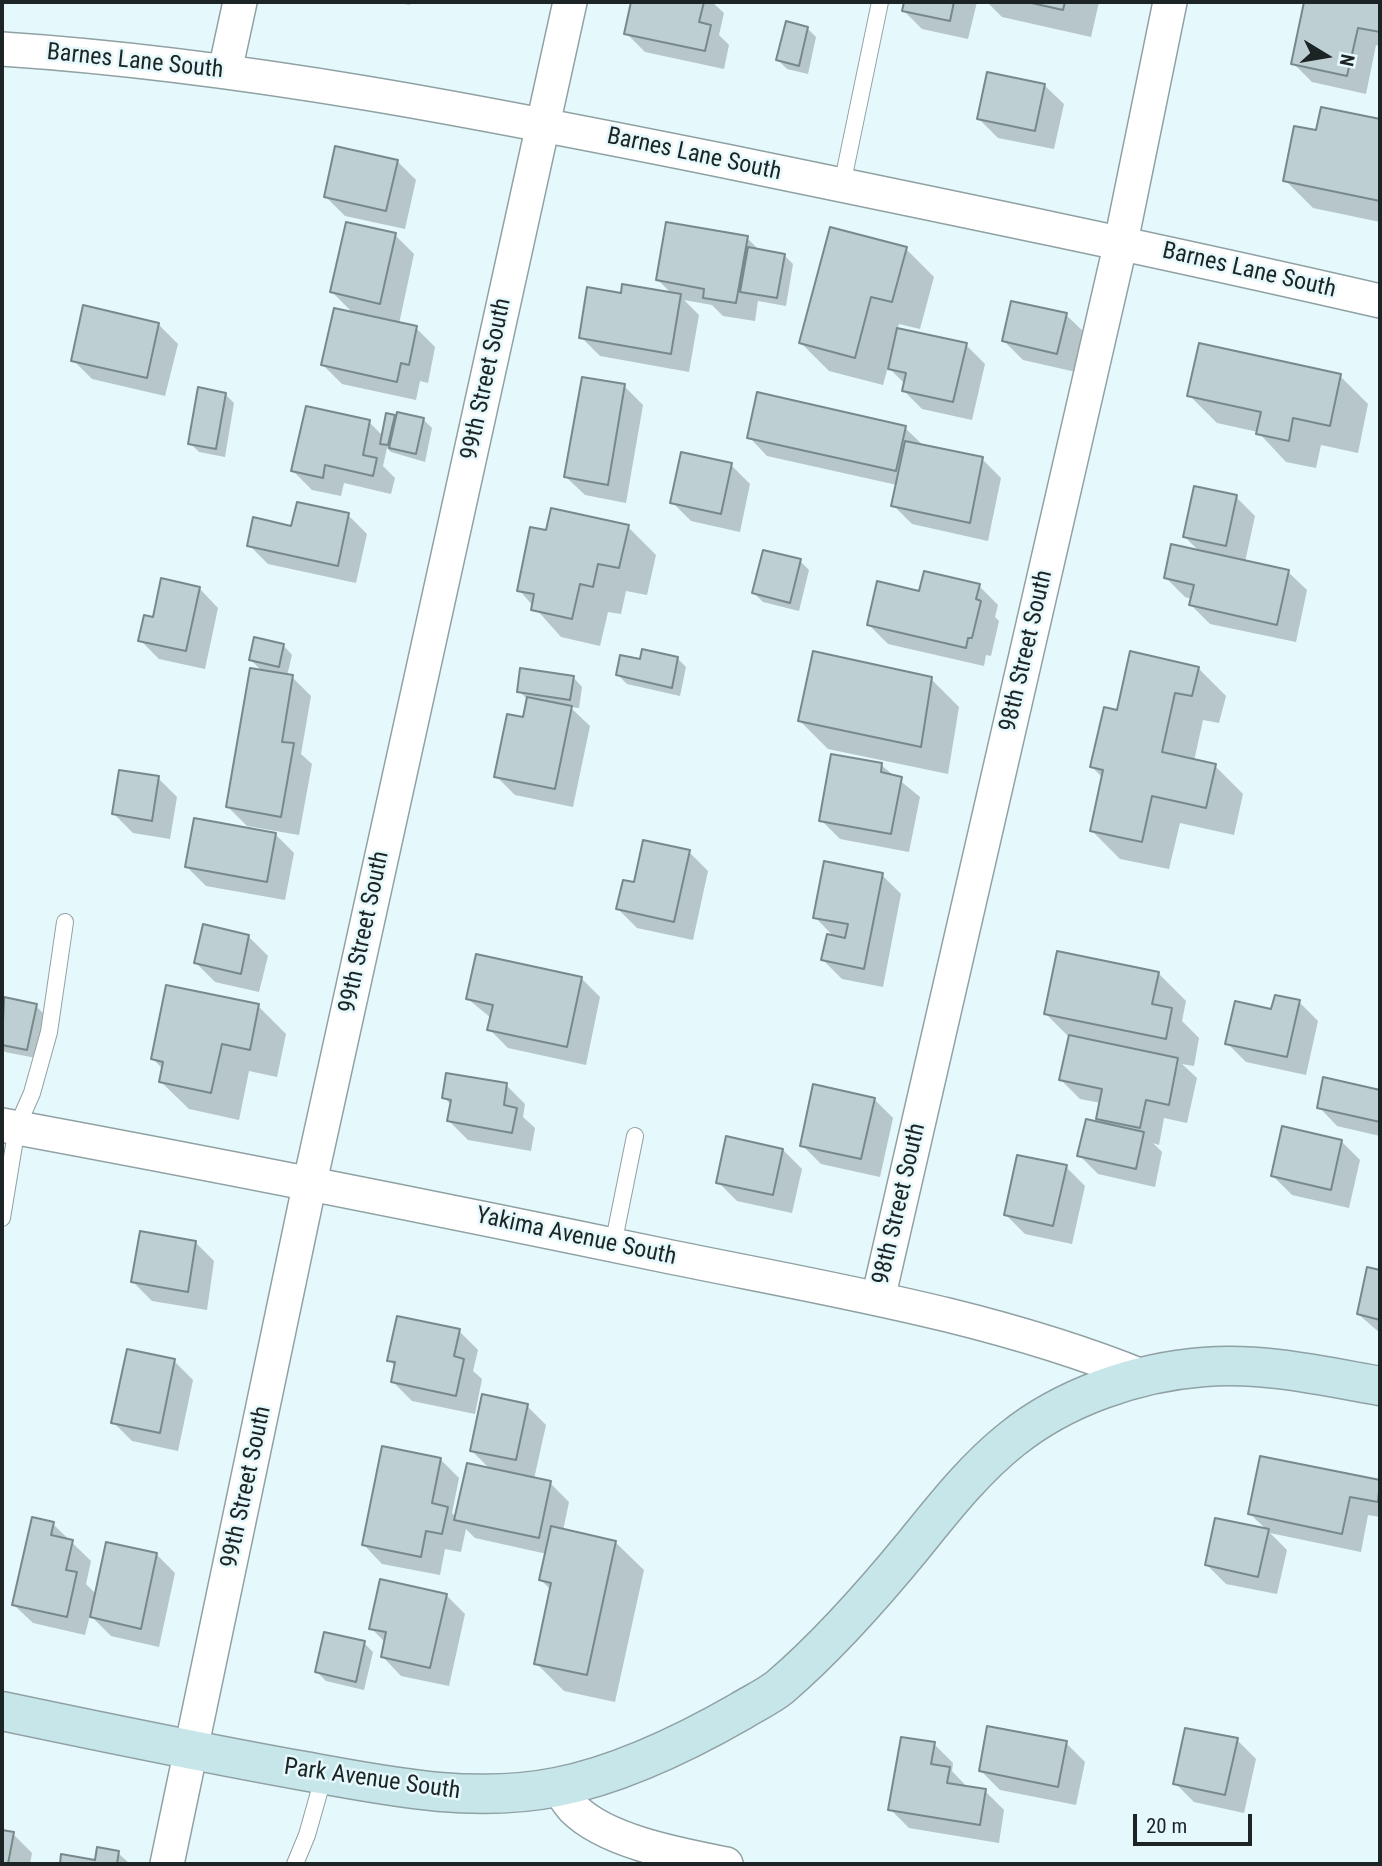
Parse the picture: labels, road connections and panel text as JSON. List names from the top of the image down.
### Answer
{
  "streets": {
    "main road": ["Park Avenue South"],
    "street": [
      "Barnes Lane South",
      "99th Street South",
      "98th Street South",
      "Yakima Avenue South"
    ]
  },
  "crossings": [
    ["Barnes Lane South", "99th Street South"],
    ["Barnes Lane South", "98th Street South"],
    ["99th Street South", "Yakima Avenue South"],
    ["99th Street South", "Park Avenue South"],
    ["98th Street South", "Yakima Avenue South"]
  ],
  "scale_bar": "20 m",
  "north": "right"
}
